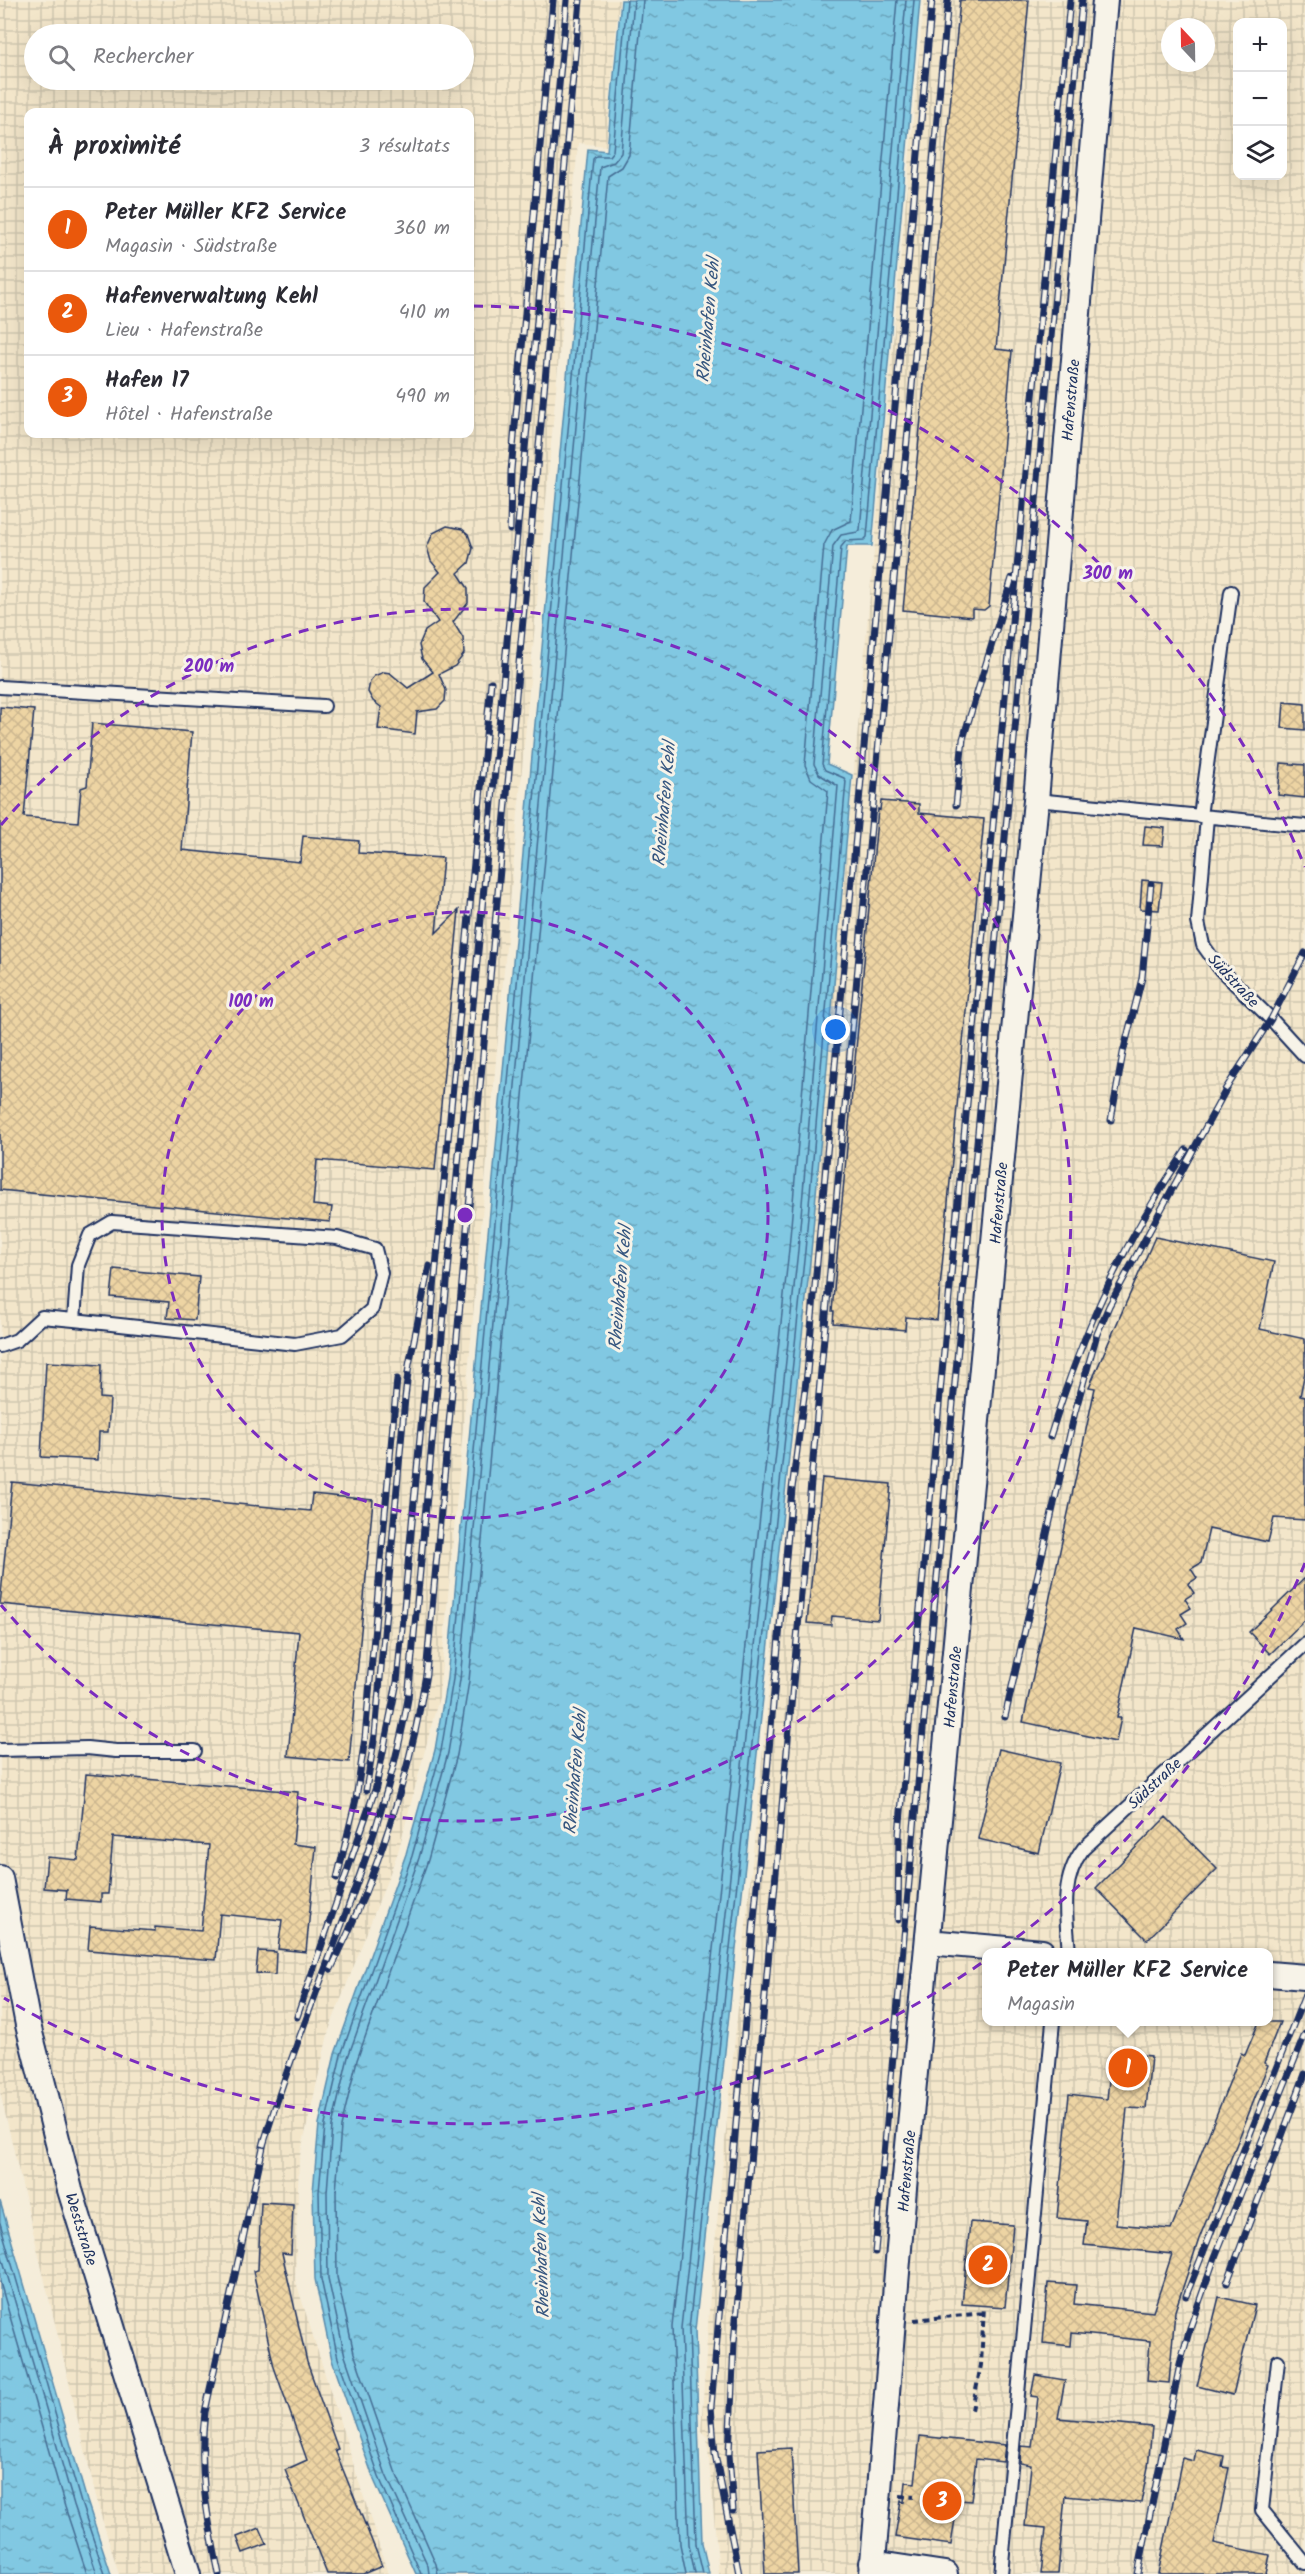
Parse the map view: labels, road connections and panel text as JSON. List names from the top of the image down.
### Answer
{
  "streets": {
    "street": ["Hafenstraße", "Weststraße"],
    "lane": ["Südstraße"]
  },
  "water": ["Rheinhafen Kehl"],
  "north": "top",
  "page": {
    "map_buttons": ["+", "−"],
    "search": "Rechercher",
    "heading": ["À proximité", "3 résultats"],
    "list": [
      {
        "mark": "1",
        "name": "Peter Müller KFZ Service",
        "note": "Magasin · Südstraße",
        "value": "360 m"
      },
      {
        "mark": "2",
        "name": "Hafenverwaltung Kehl",
        "note": "Lieu · Hafenstraße",
        "value": "410 m"
      },
      {
        "mark": "3",
        "name": "Hafen 17",
        "note": "Hôtel · Hafenstraße",
        "value": "490 m"
      }
    ],
    "popup": ["Peter Müller KFZ Service", "Magasin"],
    "pins": ["1", "2", "3"]
  },
  "rings": ["300 m", "200 m", "100 m"]
}
